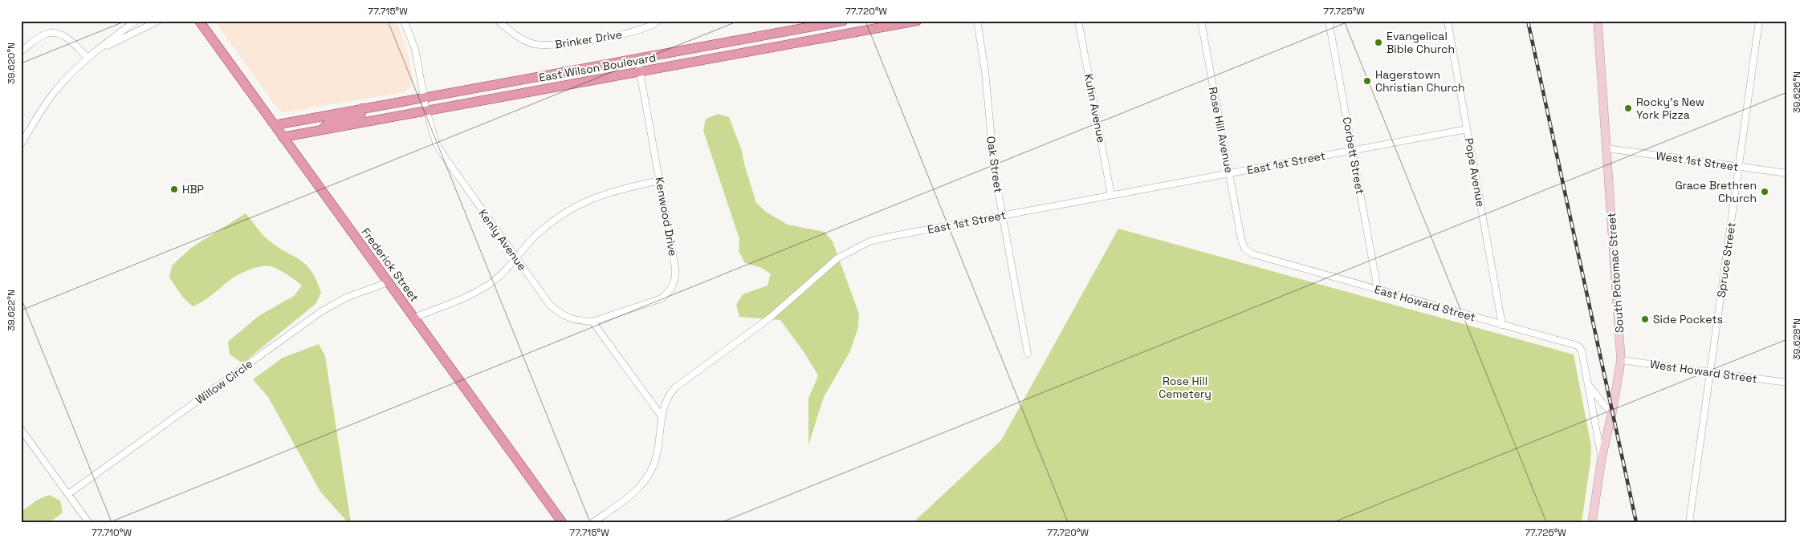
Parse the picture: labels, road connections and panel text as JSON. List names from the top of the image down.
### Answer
{
  "streets": {
    "main road": ["East Wilson Boulevard", "Frederick Street", "South Potomac Street"],
    "street": [
      "Brinker Drive",
      "Kuhn Avenue",
      "Rose Hill Avenue",
      "Corbett Street",
      "West 1st Street",
      "East 1st Street",
      "Oak Street",
      "Pope Avenue",
      "Kenwood Drive",
      "Kenly Avenue",
      "Spruce Street",
      "East Howard Street",
      "West Howard Street",
      "Willow Circle"
    ]
  },
  "crossings": [
    ["East Wilson Boulevard", "Kenwood Drive"],
    ["East Wilson Boulevard", "Kenly Avenue"],
    ["East Wilson Boulevard", "Frederick Street"],
    ["Kuhn Avenue", "East 1st Street"],
    ["Rose Hill Avenue", "East 1st Street"],
    ["Rose Hill Avenue", "East Howard Street"],
    ["Corbett Street", "East 1st Street"],
    ["Corbett Street", "East Howard Street"],
    ["West 1st Street", "Spruce Street"],
    ["West 1st Street", "South Potomac Street"],
    ["East 1st Street", "Oak Street"],
    ["East 1st Street", "Pope Avenue"],
    ["Pope Avenue", "East Howard Street"],
    ["Kenwood Drive", "Kenly Avenue"],
    ["Spruce Street", "West Howard Street"],
    ["Frederick Street", "Willow Circle"],
    ["South Potomac Street", "East Howard Street"],
    ["South Potomac Street", "West Howard Street"]
  ],
  "parks": ["Rose Hill Cemetery"],
  "places": [
    "Evangelical Bible Church",
    "Hagerstown Christian Church",
    "Rocky's New York Pizza",
    "HBP",
    "Grace Brethren Church",
    "Side Pockets"
  ],
  "coordinates": [
    "77.715°W",
    "77.720°W",
    "77.725°W",
    "39.620°N",
    "39.626°N",
    "39.622°N",
    "39.628°N",
    "77.710°W"
  ]
}
